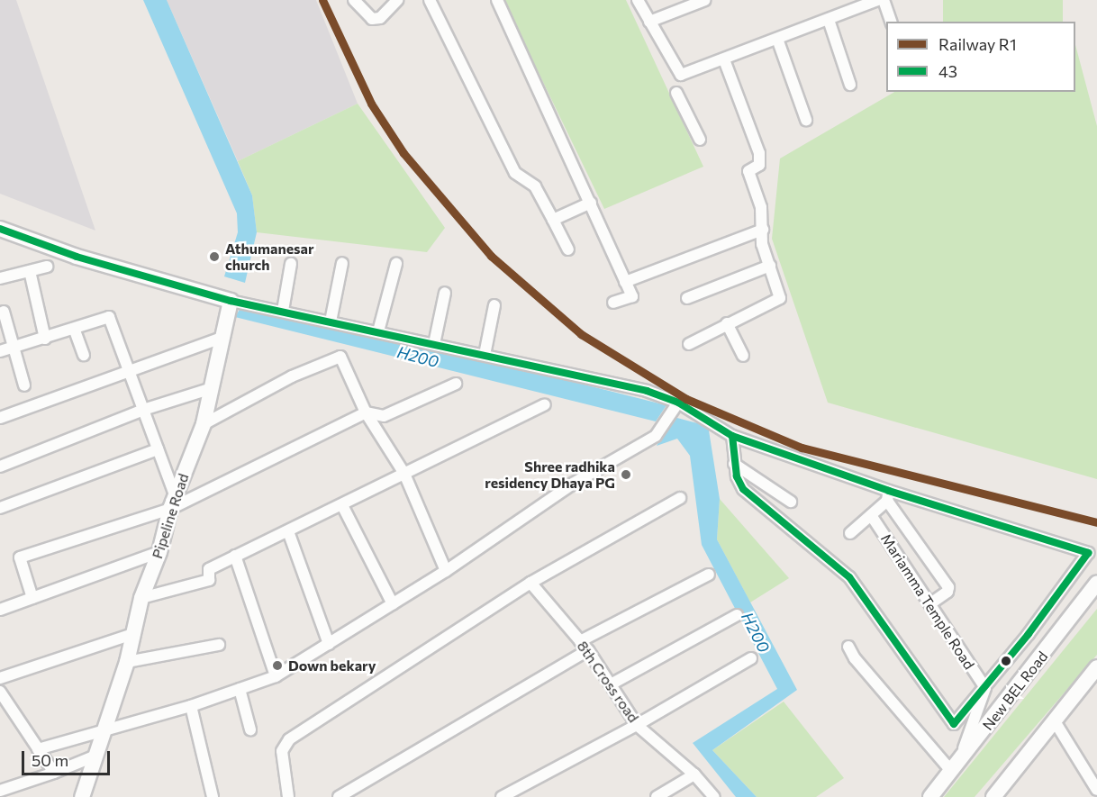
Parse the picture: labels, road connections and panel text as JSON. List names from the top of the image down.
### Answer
{
  "streets": {
    "street": [
      "Pipeline Road",
      "Mariamma Temple Road",
      "8th Cross road",
      "New BEL Road"
    ]
  },
  "water": ["H200"],
  "places": ["Athumanesar church", "Shree radhika residency Dhaya PG", "Down bekary"],
  "lines": ["rail line R1", "transit line 43"],
  "legend": ["Railway R1", "43"],
  "scale_bar": "50 m"
}
